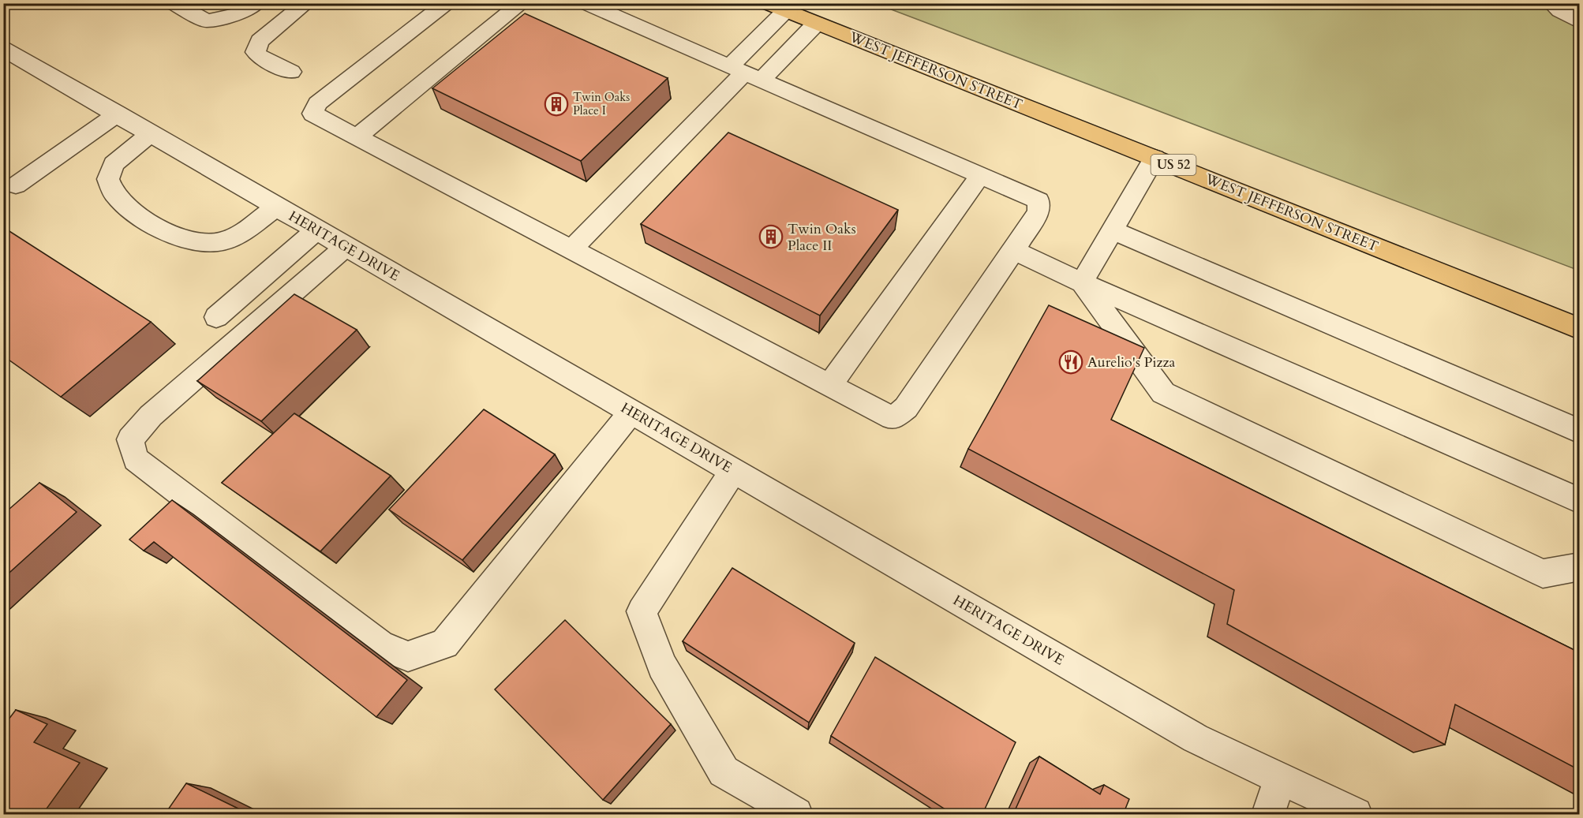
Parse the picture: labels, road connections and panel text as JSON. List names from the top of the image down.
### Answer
{
  "streets": {
    "main road": ["WEST JEFFERSON STREET", "US 52"],
    "street": ["HERITAGE DRIVE"]
  },
  "places": {
    "building": ["Twin Oaks Place I", "Twin Oaks Place II"],
    "restaurant": ["Aurelio's Pizza"]
  }
}
